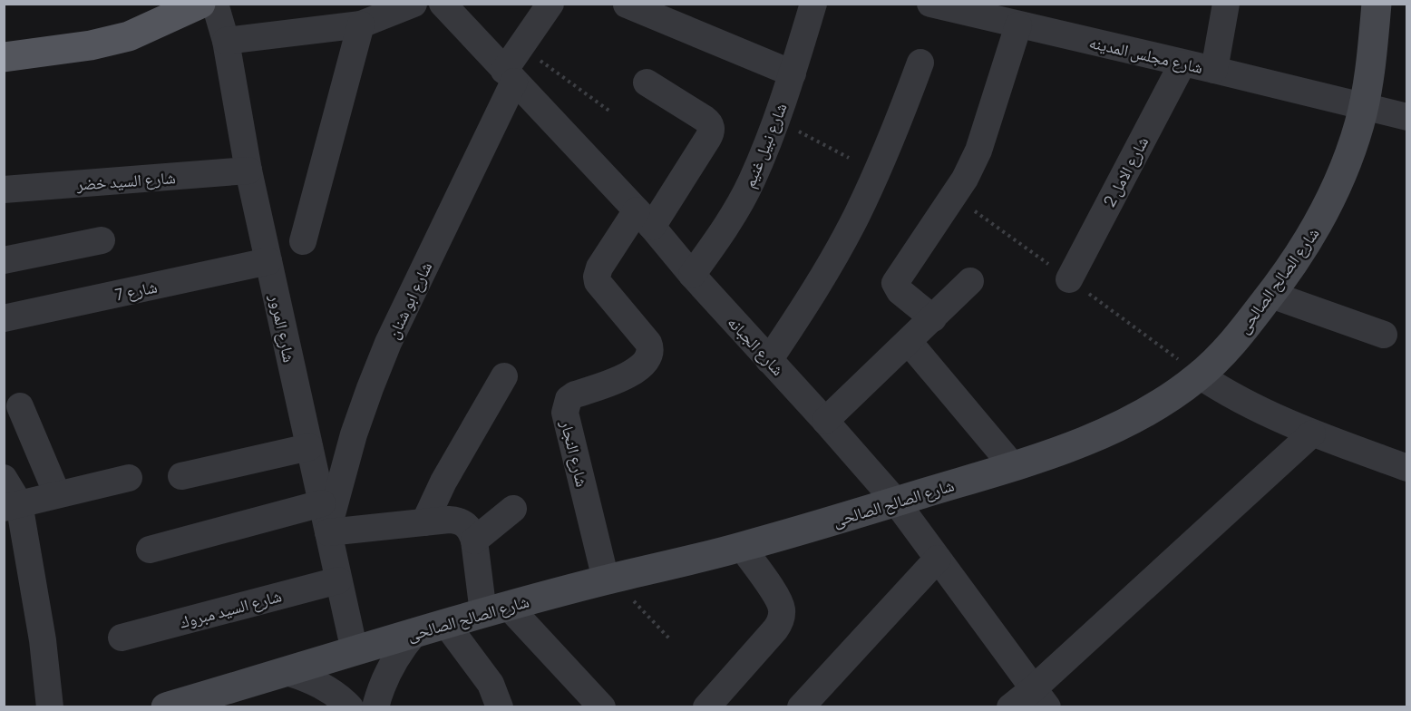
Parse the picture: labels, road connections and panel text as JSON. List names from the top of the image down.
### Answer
{
  "streets": {
    "street": [
      "شارع مجلس المدينه",
      "شارع نبيل غنيم",
      "شارع الامل 2",
      "شارع السيد خضر",
      "شارع الصالح الصالحى",
      "شارع 7",
      "شارع ابو شنان",
      "شارع المرور",
      "شارع الجبانه",
      "شارع النجار",
      "شارع السيد مبروك"
    ]
  },
  "crossings": [
    ["شارع مجلس المدينه", "شارع الامل 2"],
    ["شارع مجلس المدينه", "شارع الصالح الصالحى"],
    ["شارع نبيل غنيم", "شارع الجبانه"],
    ["شارع السيد خضر", "شارع المرور"],
    ["شارع الصالح الصالحى", "شارع المرور"],
    ["شارع الصالح الصالحى", "شارع الجبانه"],
    ["شارع الصالح الصالحى", "شارع النجار"],
    ["شارع 7", "شارع المرور"],
    ["شارع ابو شنان", "شارع المرور"],
    ["شارع ابو شنان", "شارع الجبانه"],
    ["شارع المرور", "شارع السيد مبروك"],
    ["شارع الجبانه", "شارع النجار"]
  ]
}
